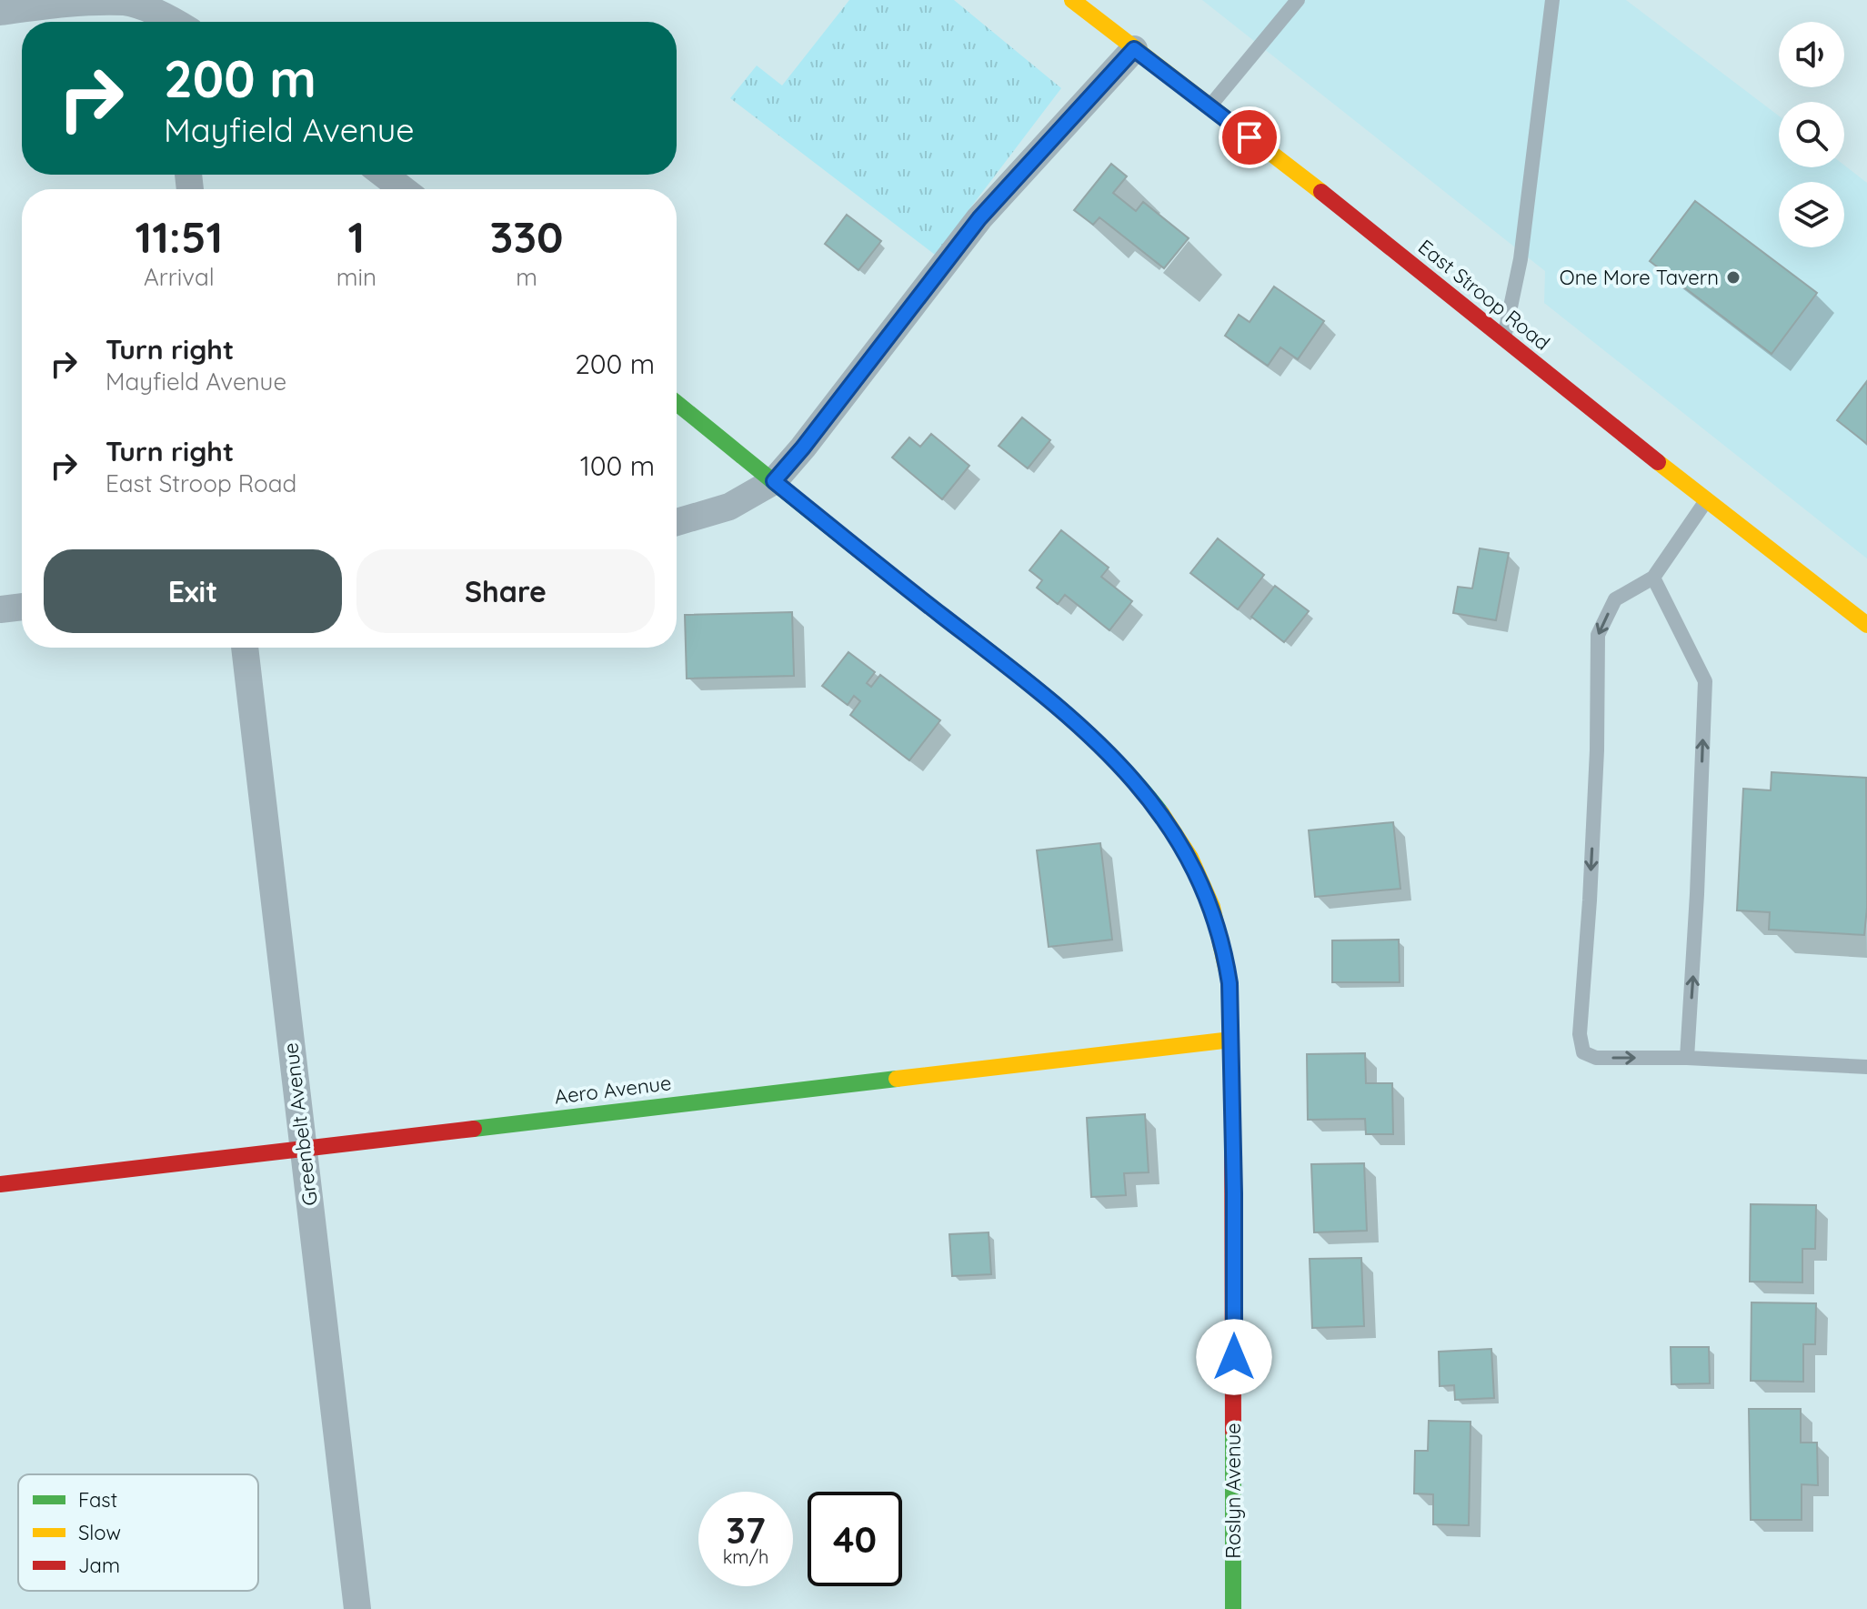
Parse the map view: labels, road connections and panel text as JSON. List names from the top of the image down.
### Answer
{
  "streets": {
    "street": [
      "East Stroop Road",
      "Aero Avenue",
      "Greenbelt Avenue",
      "Roslyn Avenue"
    ]
  },
  "crossings": [
    ["Aero Avenue", "Greenbelt Avenue"],
    ["Aero Avenue", "Roslyn Avenue"]
  ],
  "places": ["One More Tavern"],
  "legend": ["Fast", "Slow", "Jam"],
  "page": {
    "turn": ["200 m", "Mayfield Avenue"],
    "eta": [
      "11:51",
      "Arrival",
      "1",
      "min",
      "330",
      "m"
    ],
    "list": [
      {
        "name": "Turn right",
        "note": "Mayfield Avenue",
        "value": "200 m"
      },
      {
        "name": "Turn right",
        "note": "East Stroop Road",
        "value": "100 m"
      }
    ],
    "buttons": ["Exit", "Share"],
    "speed": "37 km/h",
    "limit": "40"
  }
}
